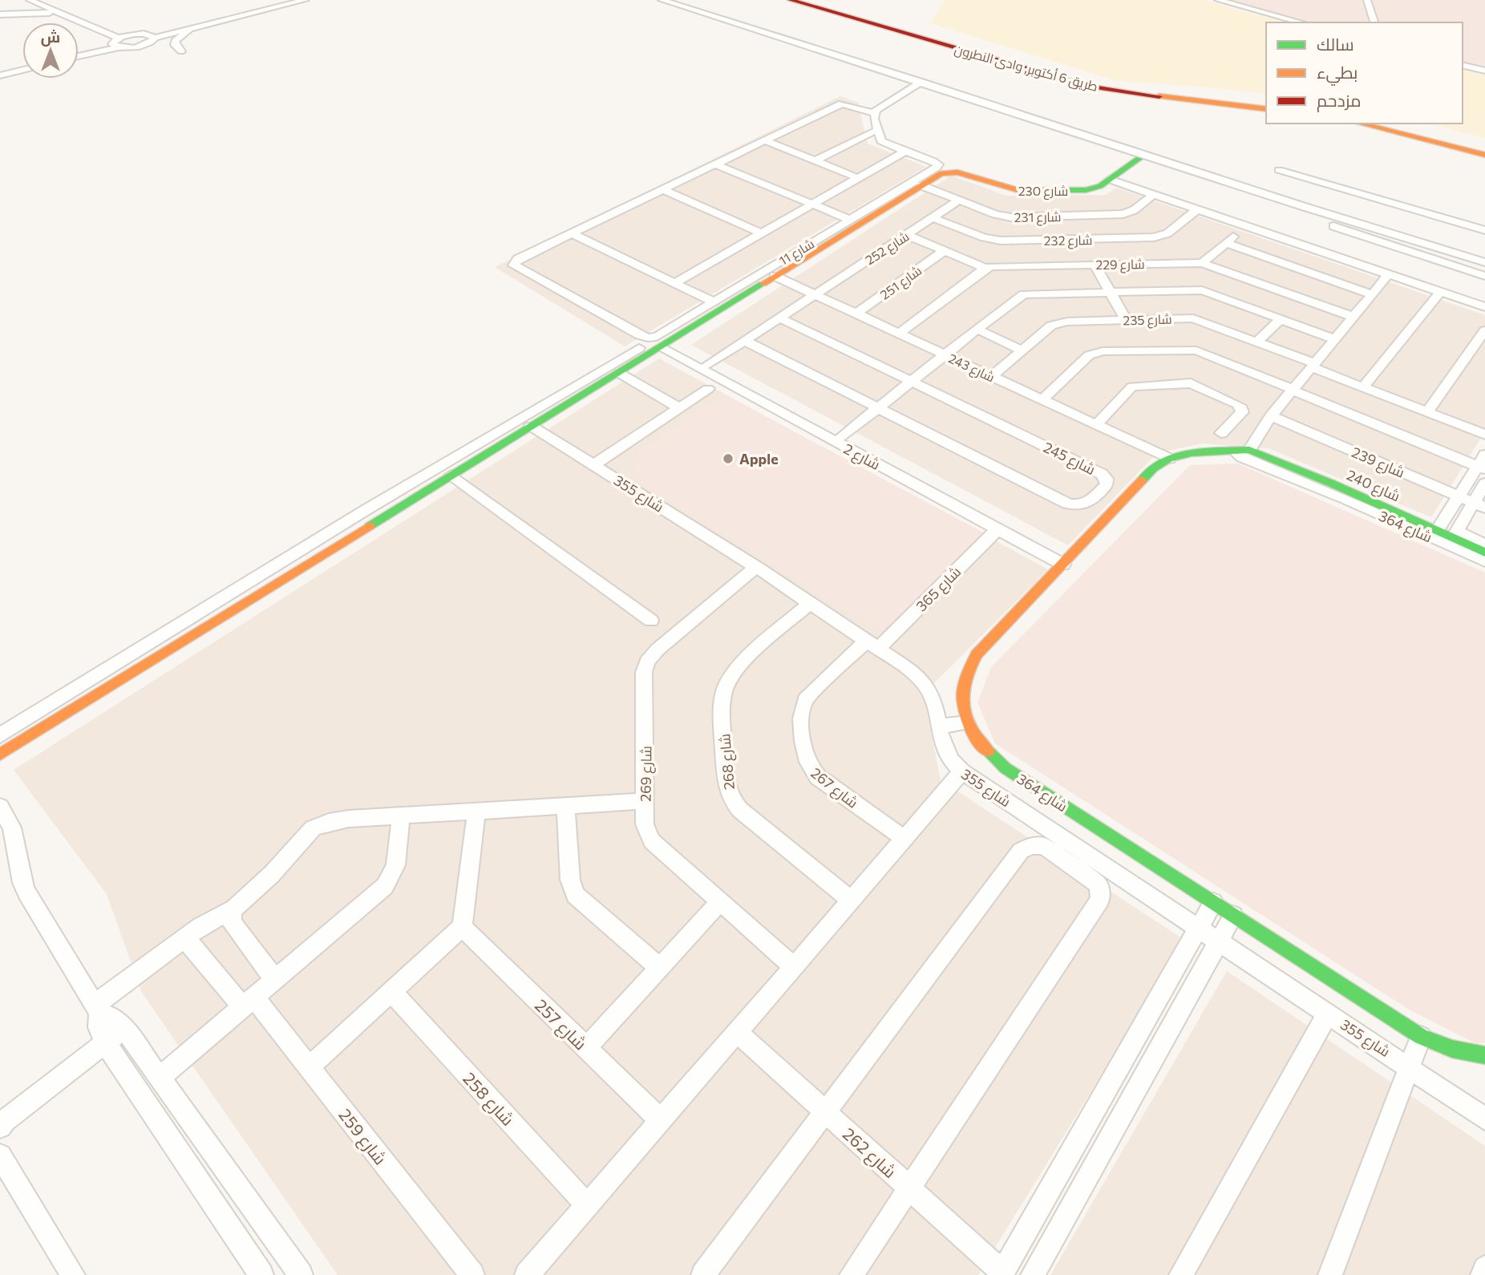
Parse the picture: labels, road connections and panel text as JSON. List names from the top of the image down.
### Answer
{
  "streets": {
    "street": [
      "طريق 6 أكتوبر, وادى النطرون",
      "شارع 230",
      "شارع 231",
      "شارع 232",
      "شارع 252",
      "شارع 11",
      "شارع 229",
      "شارع 251",
      "شارع 235",
      "شارع 243",
      "شارع 2",
      "شارع 245",
      "شارع 239",
      "شارع 355",
      "شارع 364",
      "شارع 365",
      "شارع 268",
      "شارع 269",
      "شارع 267",
      "شارع 257",
      "شارع 258",
      "شارع 259",
      "شارع 262"
    ]
  },
  "crossings": [
    ["شارع 230", "شارع 11"],
    ["شارع 231", "شارع 252"],
    ["شارع 231", "شارع 11"],
    ["شارع 232", "شارع 252"],
    ["شارع 232", "شارع 229"],
    ["شارع 252", "شارع 243"],
    ["شارع 252", "شارع 2"],
    ["شارع 252", "شارع 245"],
    ["شارع 11", "شارع 243"],
    ["شارع 11", "شارع 2"],
    ["شارع 251", "شارع 243"],
    ["شارع 235", "شارع 243"],
    ["شارع 243", "شارع 364"],
    ["شارع 2", "شارع 364"],
    ["شارع 2", "شارع 365"],
    ["شارع 355", "شارع 365"],
    ["شارع 355", "شارع 268"],
    ["شارع 355", "شارع 269"],
    ["شارع 355", "شارع 267"],
    ["شارع 365", "شارع 267"]
  ],
  "places": ["Apple"],
  "legend": ["سالك", "بطيء", "مزدحم"],
  "north": "top"
}
